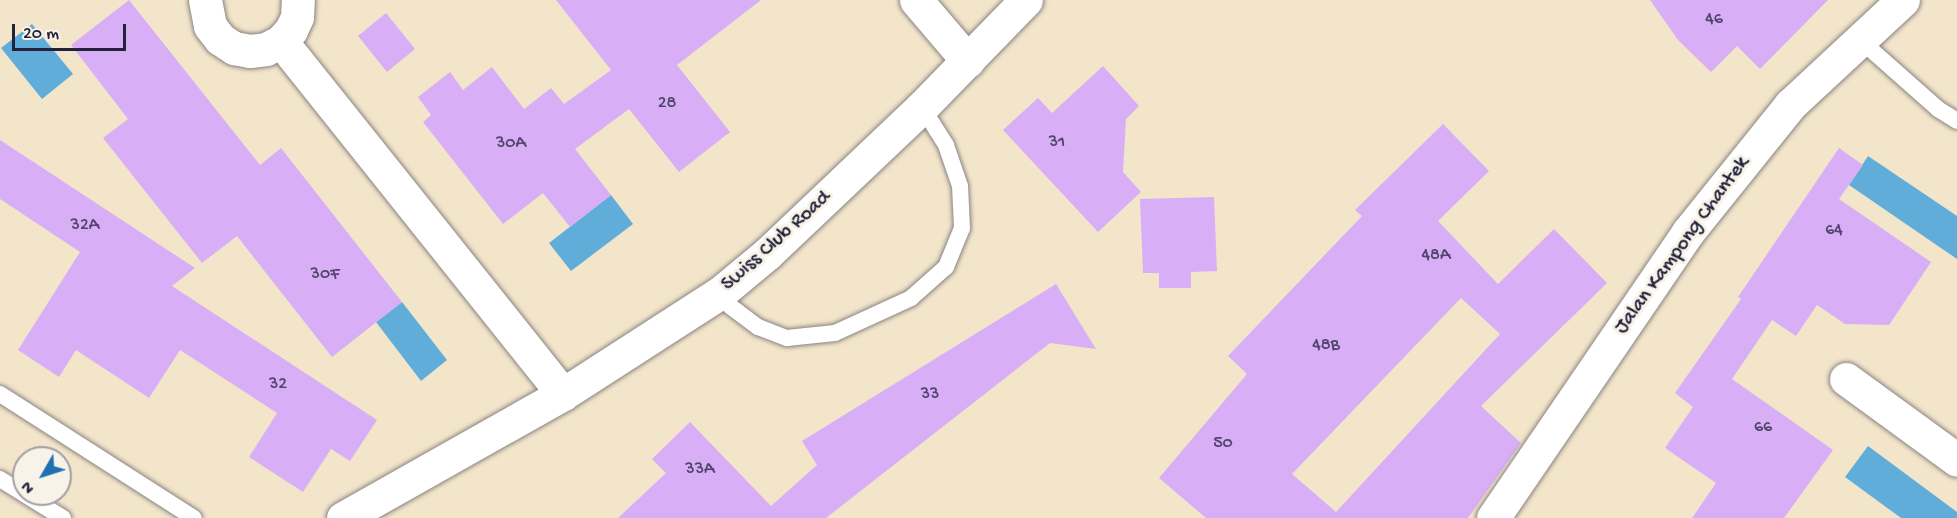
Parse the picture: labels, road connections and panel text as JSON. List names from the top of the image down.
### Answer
{
  "streets": {
    "street": ["Swiss Club Road", "Jalan Kampong Chantek"]
  },
  "house_numbers": [
    "46",
    "28",
    "31",
    "30A",
    "32A",
    "64",
    "48A",
    "30F",
    "48B",
    "32",
    "33",
    "66",
    "50",
    "33A"
  ],
  "scale_bar": "20 m",
  "north": "bottom left"
}
